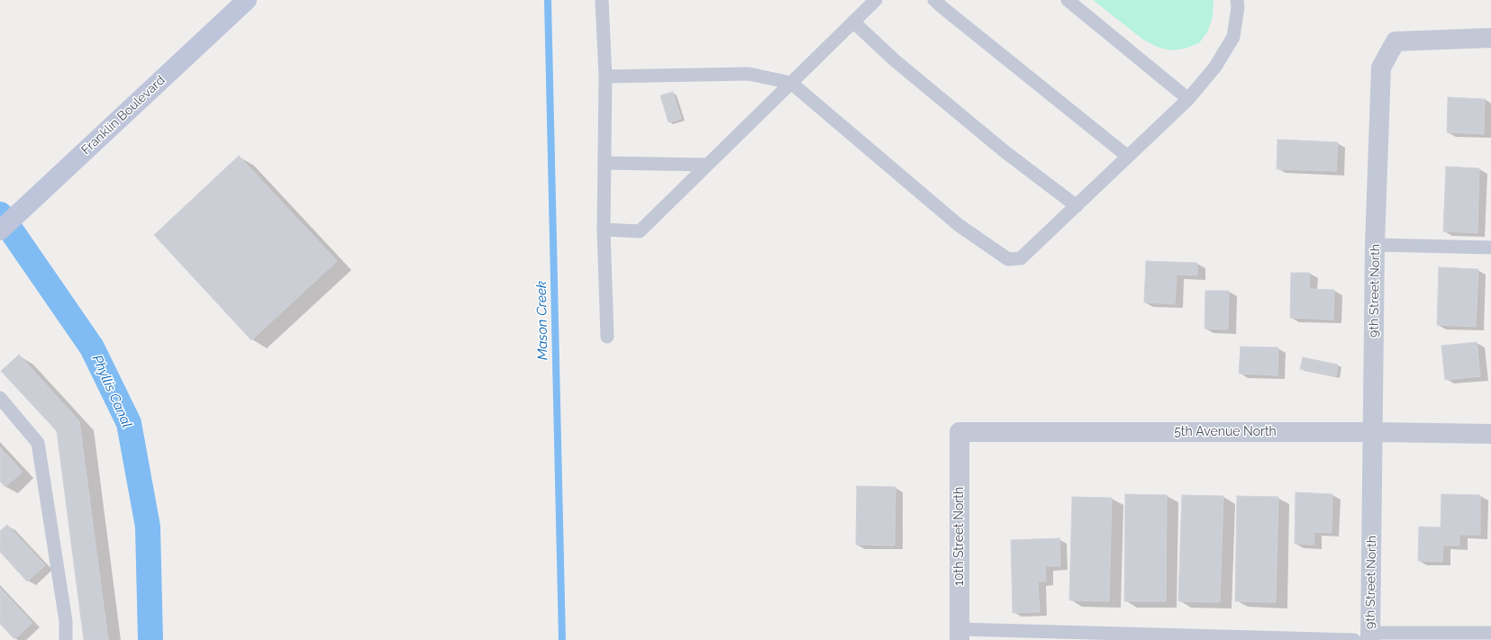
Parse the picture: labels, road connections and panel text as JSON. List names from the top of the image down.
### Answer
{
  "streets": {
    "main road": ["Franklin Boulevard"],
    "street": ["9th Street North", "5th Avenue North", "10th Street North"]
  },
  "crossings": [
    ["9th Street North", "5th Avenue North"],
    ["5th Avenue North", "10th Street North"]
  ],
  "water": ["Mason Creek", "Phyllis Canal"]
}
